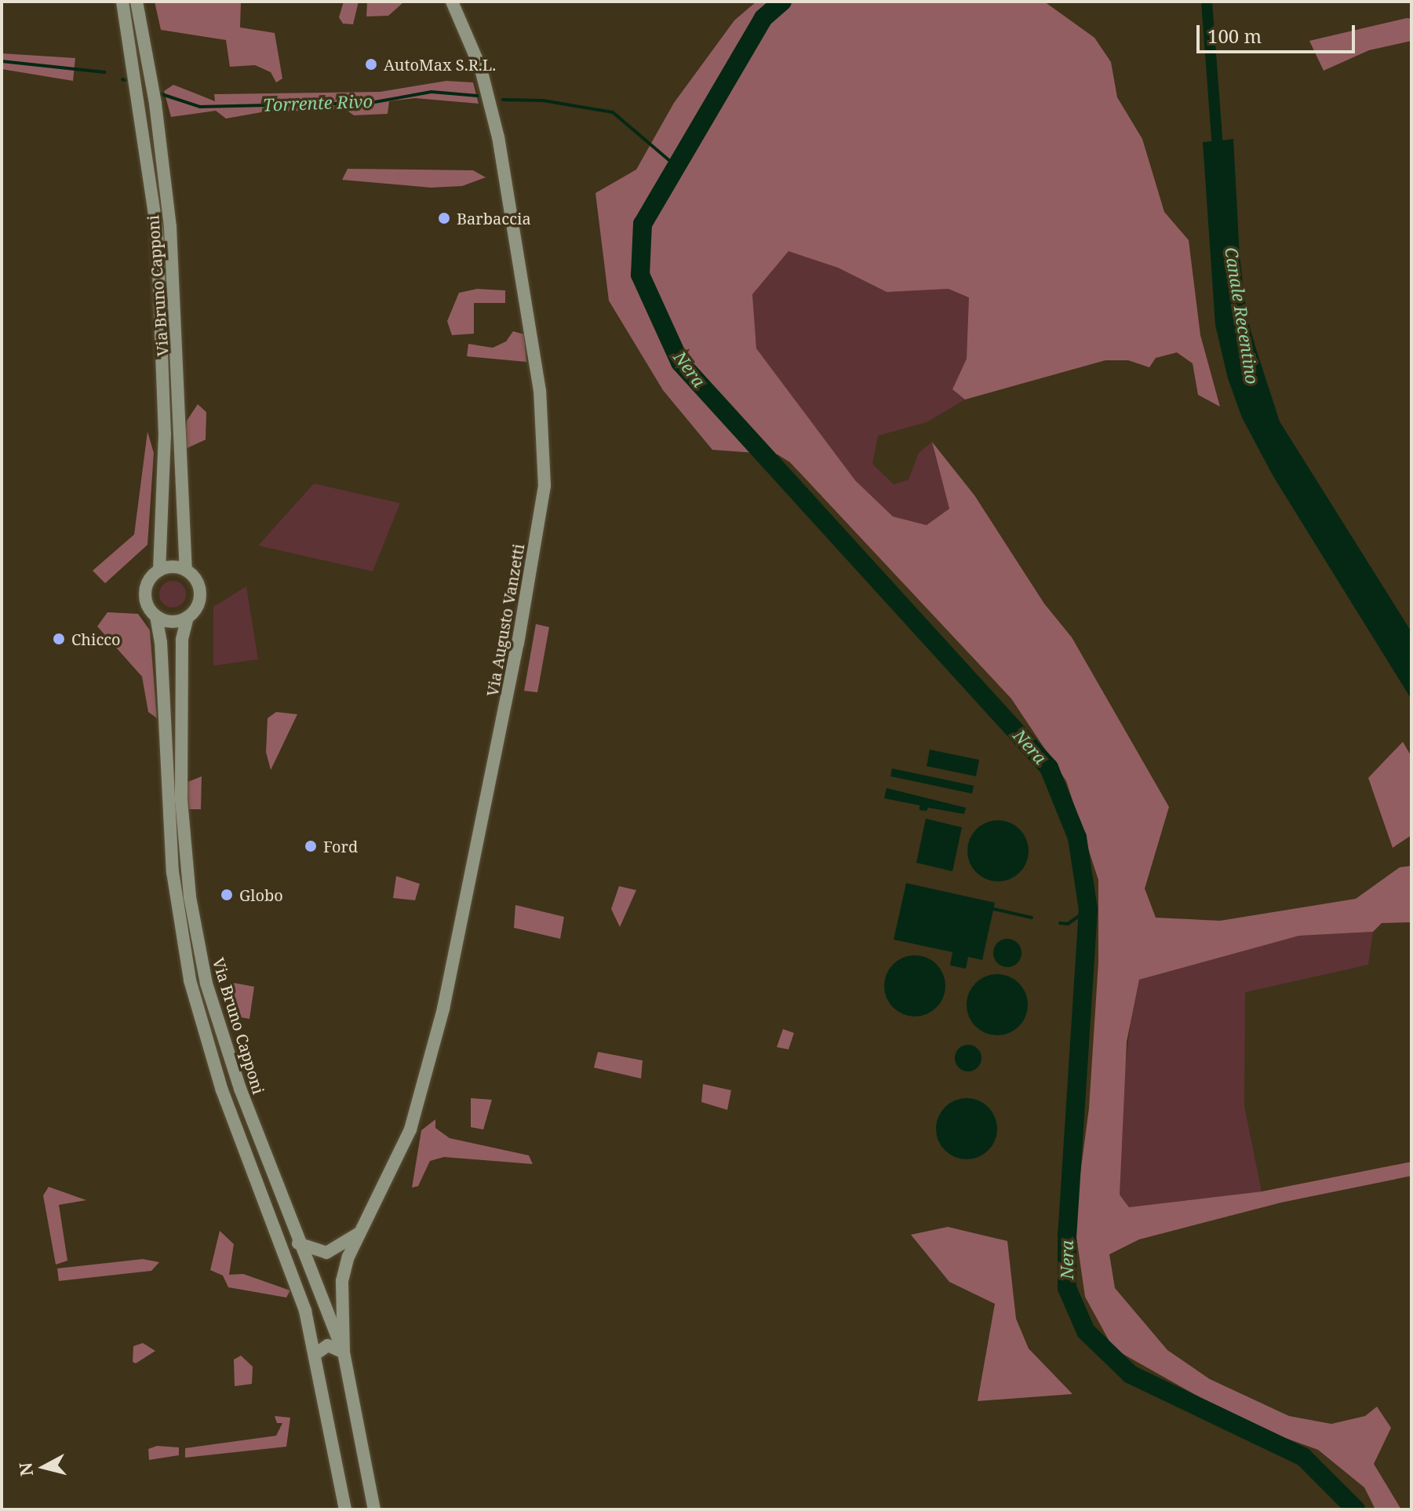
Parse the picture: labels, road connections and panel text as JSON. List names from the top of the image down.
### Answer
{
  "streets": {
    "main road": ["Via Bruno Capponi", "Via Augusto Vanzetti"]
  },
  "crossings": [
    ["Via Bruno Capponi", "Via Augusto Vanzetti"]
  ],
  "water": ["Torrente Rivo", "Canale Recentino", "Nera"],
  "places": [
    "AutoMax S.R.L.",
    "Barbaccia",
    "Chicco",
    "Ford",
    "Globo"
  ],
  "scale_bar": "100 m",
  "north": "left"
}
